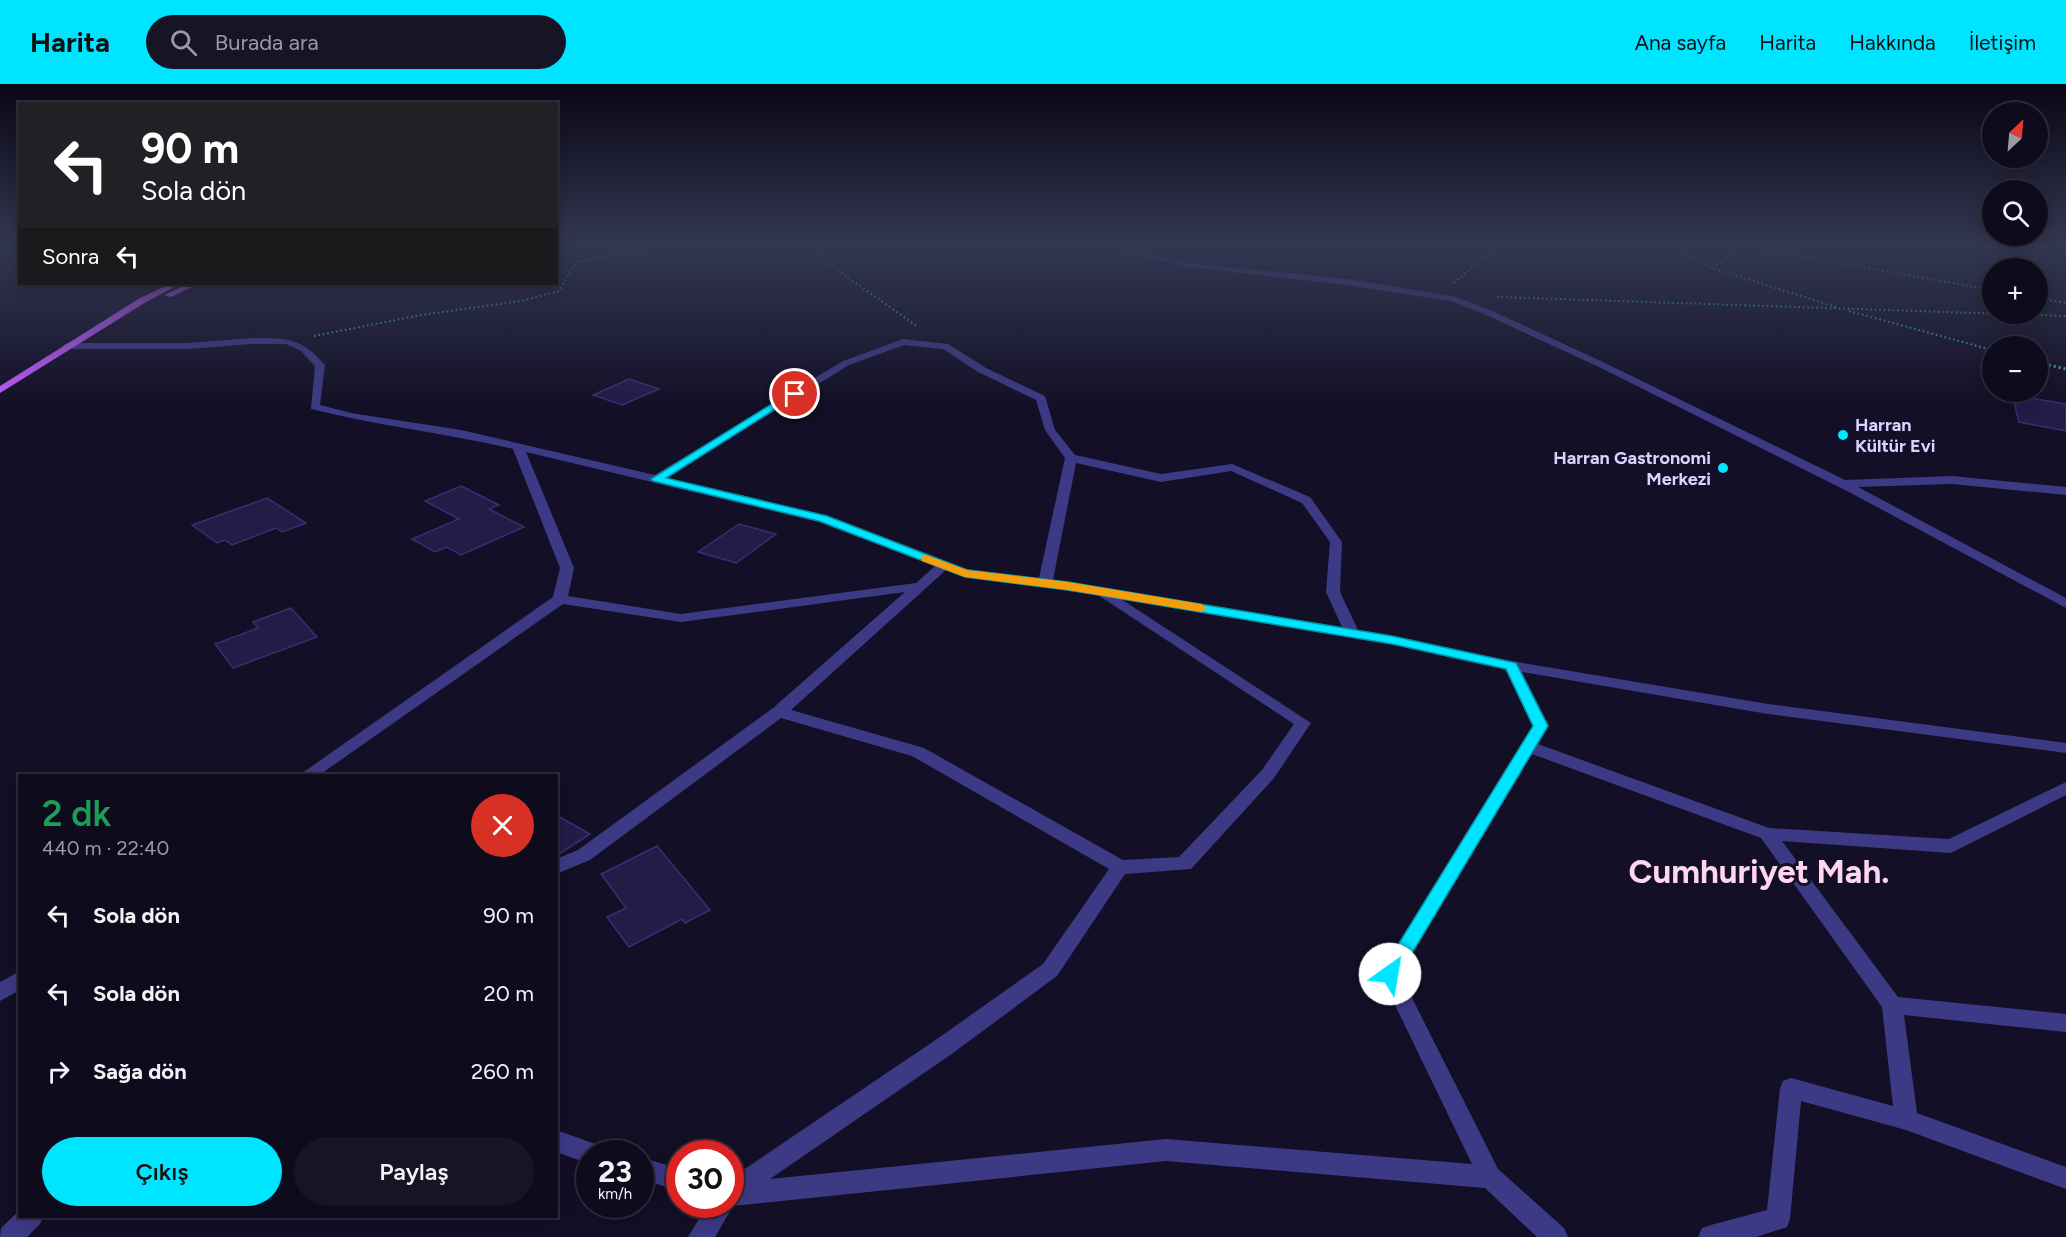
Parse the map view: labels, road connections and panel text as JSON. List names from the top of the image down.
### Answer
{
  "districts": ["Cumhuriyet Mah."],
  "places": ["Harran Kültür Evi", "Harran Gastronomi Merkezi"],
  "north": "top right",
  "page": {
    "header": "Harita",
    "search": "Burada ara",
    "nav": [
      "Ana sayfa",
      "Harita",
      "Hakkında",
      "İletişim"
    ],
    "map_buttons": ["+", "−"],
    "turn": ["90 m", "Sola dön"],
    "then": "Sonra",
    "heading": ["2 dk", "440 m · 22:40"],
    "list": [
      {
        "name": "Sola dön",
        "value": "90 m"
      },
      {
        "name": "Sola dön",
        "value": "20 m"
      },
      {
        "name": "Sağa dön",
        "value": "260 m"
      }
    ],
    "buttons": ["Çıkış", "Paylaş"],
    "speed": "23 km/h",
    "limit": "30"
  }
}
